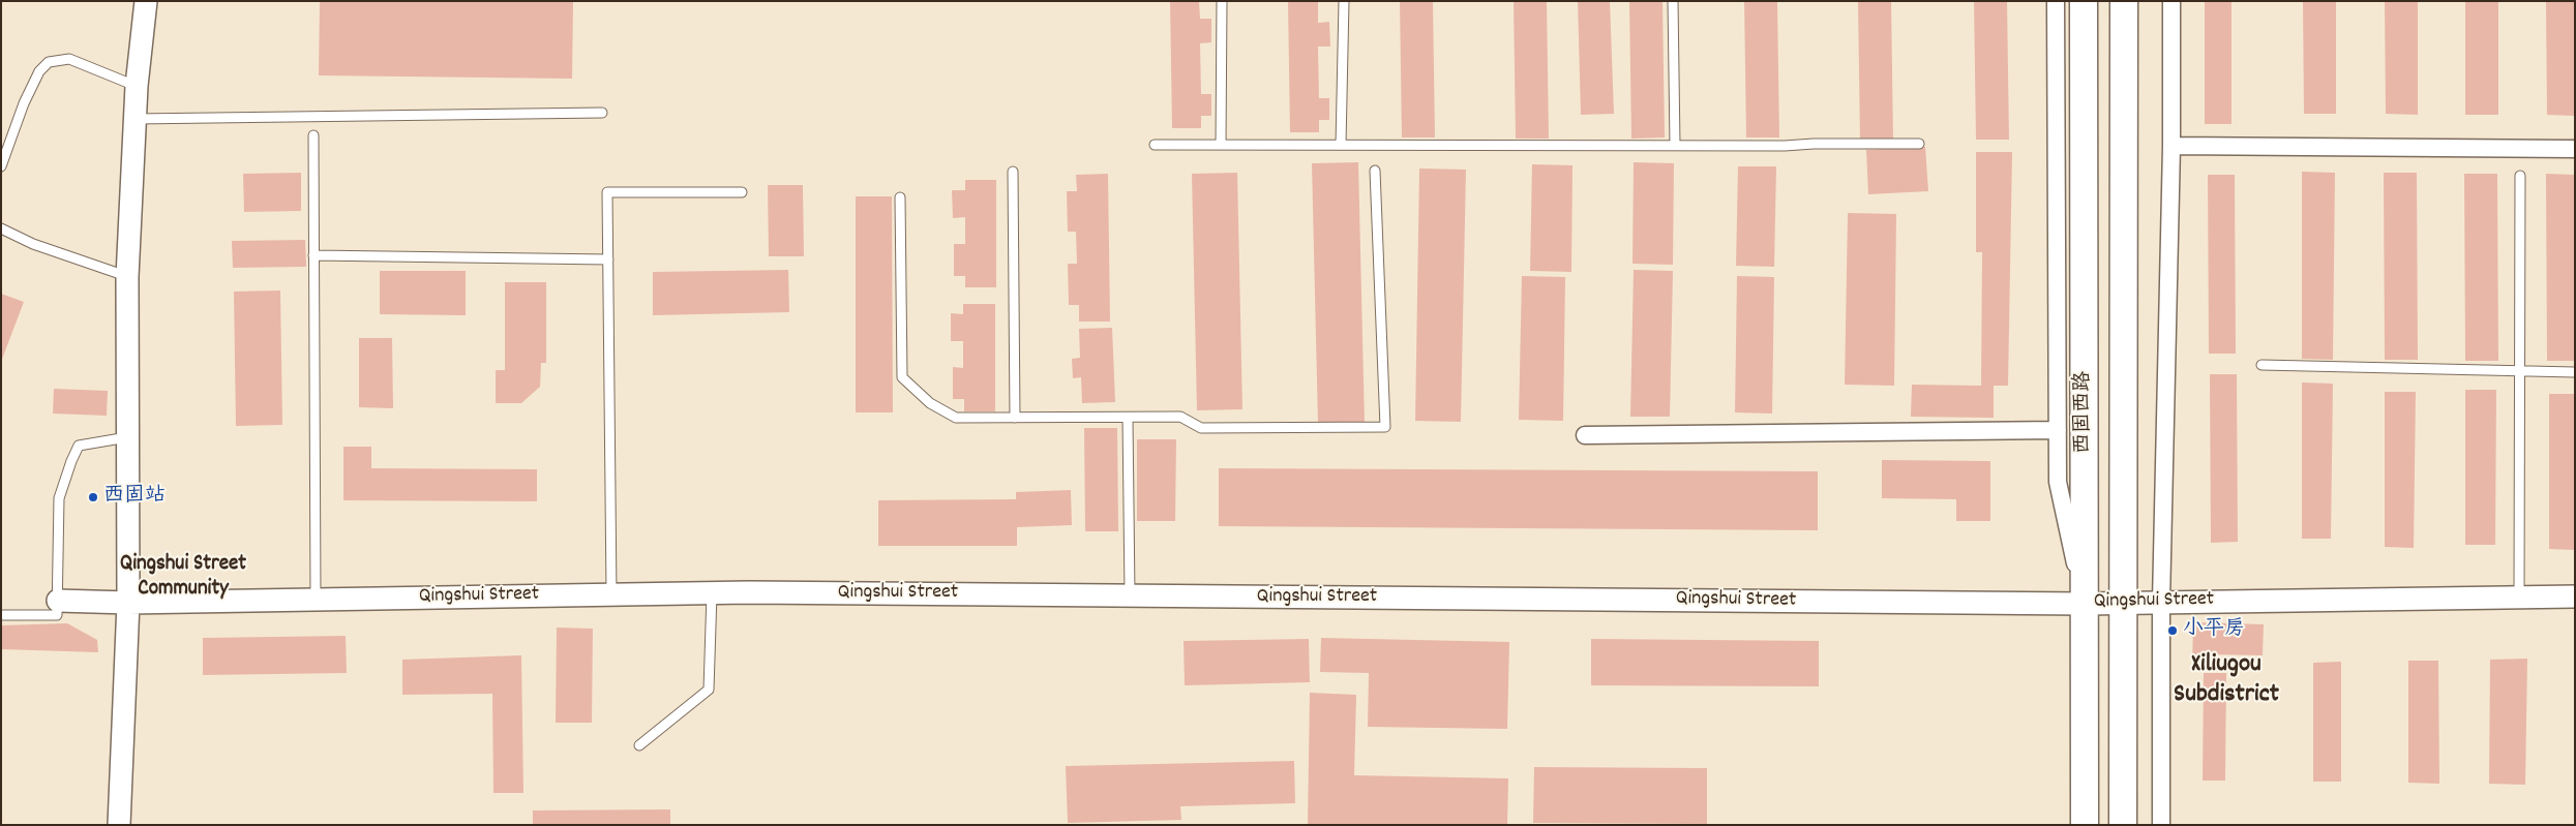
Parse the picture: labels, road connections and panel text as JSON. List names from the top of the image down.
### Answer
{
  "streets": {
    "main road": ["西固西路"],
    "street": ["Qingshui Street"]
  },
  "crossings": [
    ["西固西路", "Qingshui Street"]
  ],
  "districts": ["Qingshui Street Community", "Xiliugou Subdistrict"],
  "places": ["西固站", "小平房"]
}
